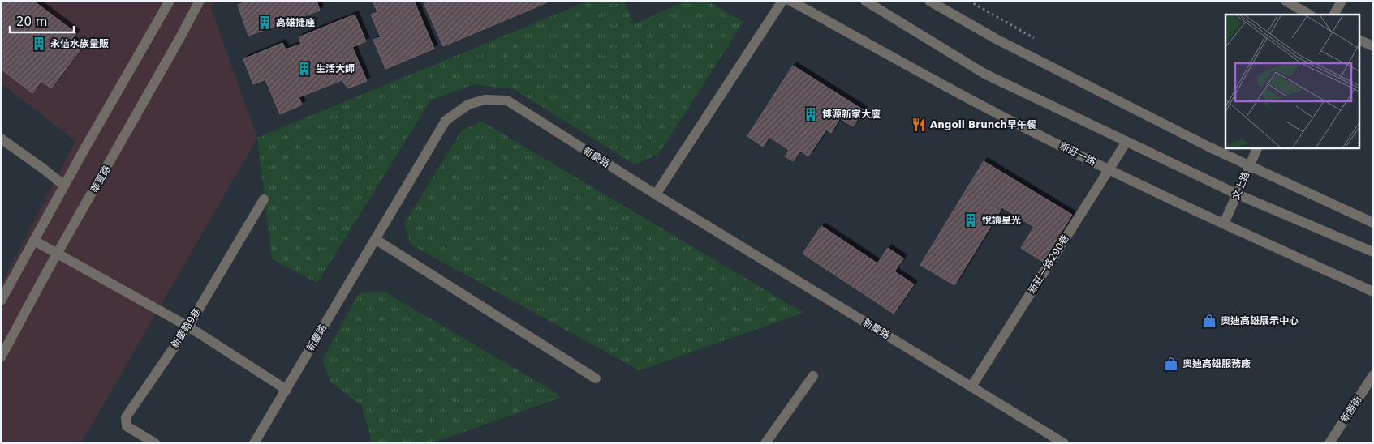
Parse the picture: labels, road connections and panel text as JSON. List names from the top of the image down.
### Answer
{
  "streets": {
    "street": [
      "新莊一路",
      "新慶路",
      "華夏路",
      "文上路",
      "新莊一路290巷",
      "新慶路9巷",
      "新勝街"
    ]
  },
  "crossings": [
    ["新莊一路", "文上路"],
    ["新莊一路", "新莊一路290巷"],
    ["新慶路", "新莊一路290巷"]
  ],
  "places": {
    "building": [
      "高雄捷座",
      "永信水族量販",
      "生活大師",
      "博源新家大廈",
      "悅讀星光"
    ],
    "restaurant": ["Angoli Brunch早午餐"],
    "shop": ["奧迪高雄展示中心", "奧迪高雄服務廠"]
  },
  "scale_bar": "20 m"
}
